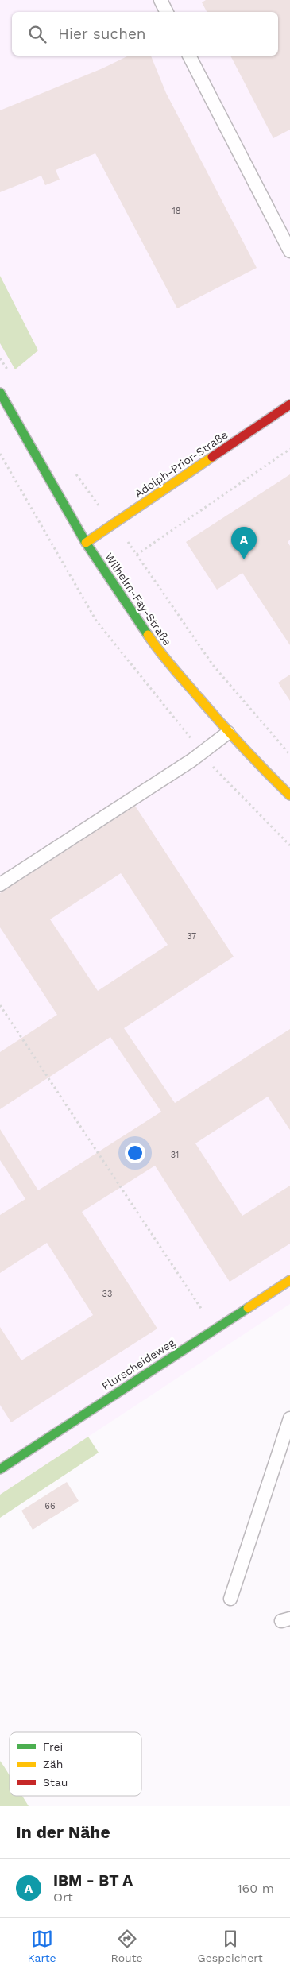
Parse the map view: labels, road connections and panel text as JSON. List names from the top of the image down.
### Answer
{
  "streets": {
    "street": ["Adolph-Prior-Straße", "Wilhelm-Fay-Straße", "Flurscheideweg"]
  },
  "crossings": [
    ["Adolph-Prior-Straße", "Wilhelm-Fay-Straße"]
  ],
  "house_numbers": [
    "18",
    "37",
    "31",
    "33",
    "66"
  ],
  "legend": ["Frei", "Zäh", "Stau"],
  "page": {
    "search": "Hier suchen",
    "pins": "A",
    "heading": "In der Nähe",
    "list": [
      {
        "mark": "A",
        "name": "IBM - BT A",
        "note": "Ort",
        "value": "160 m"
      }
    ],
    "nav": ["Karte", "Route", "Gespeichert"]
  }
}
